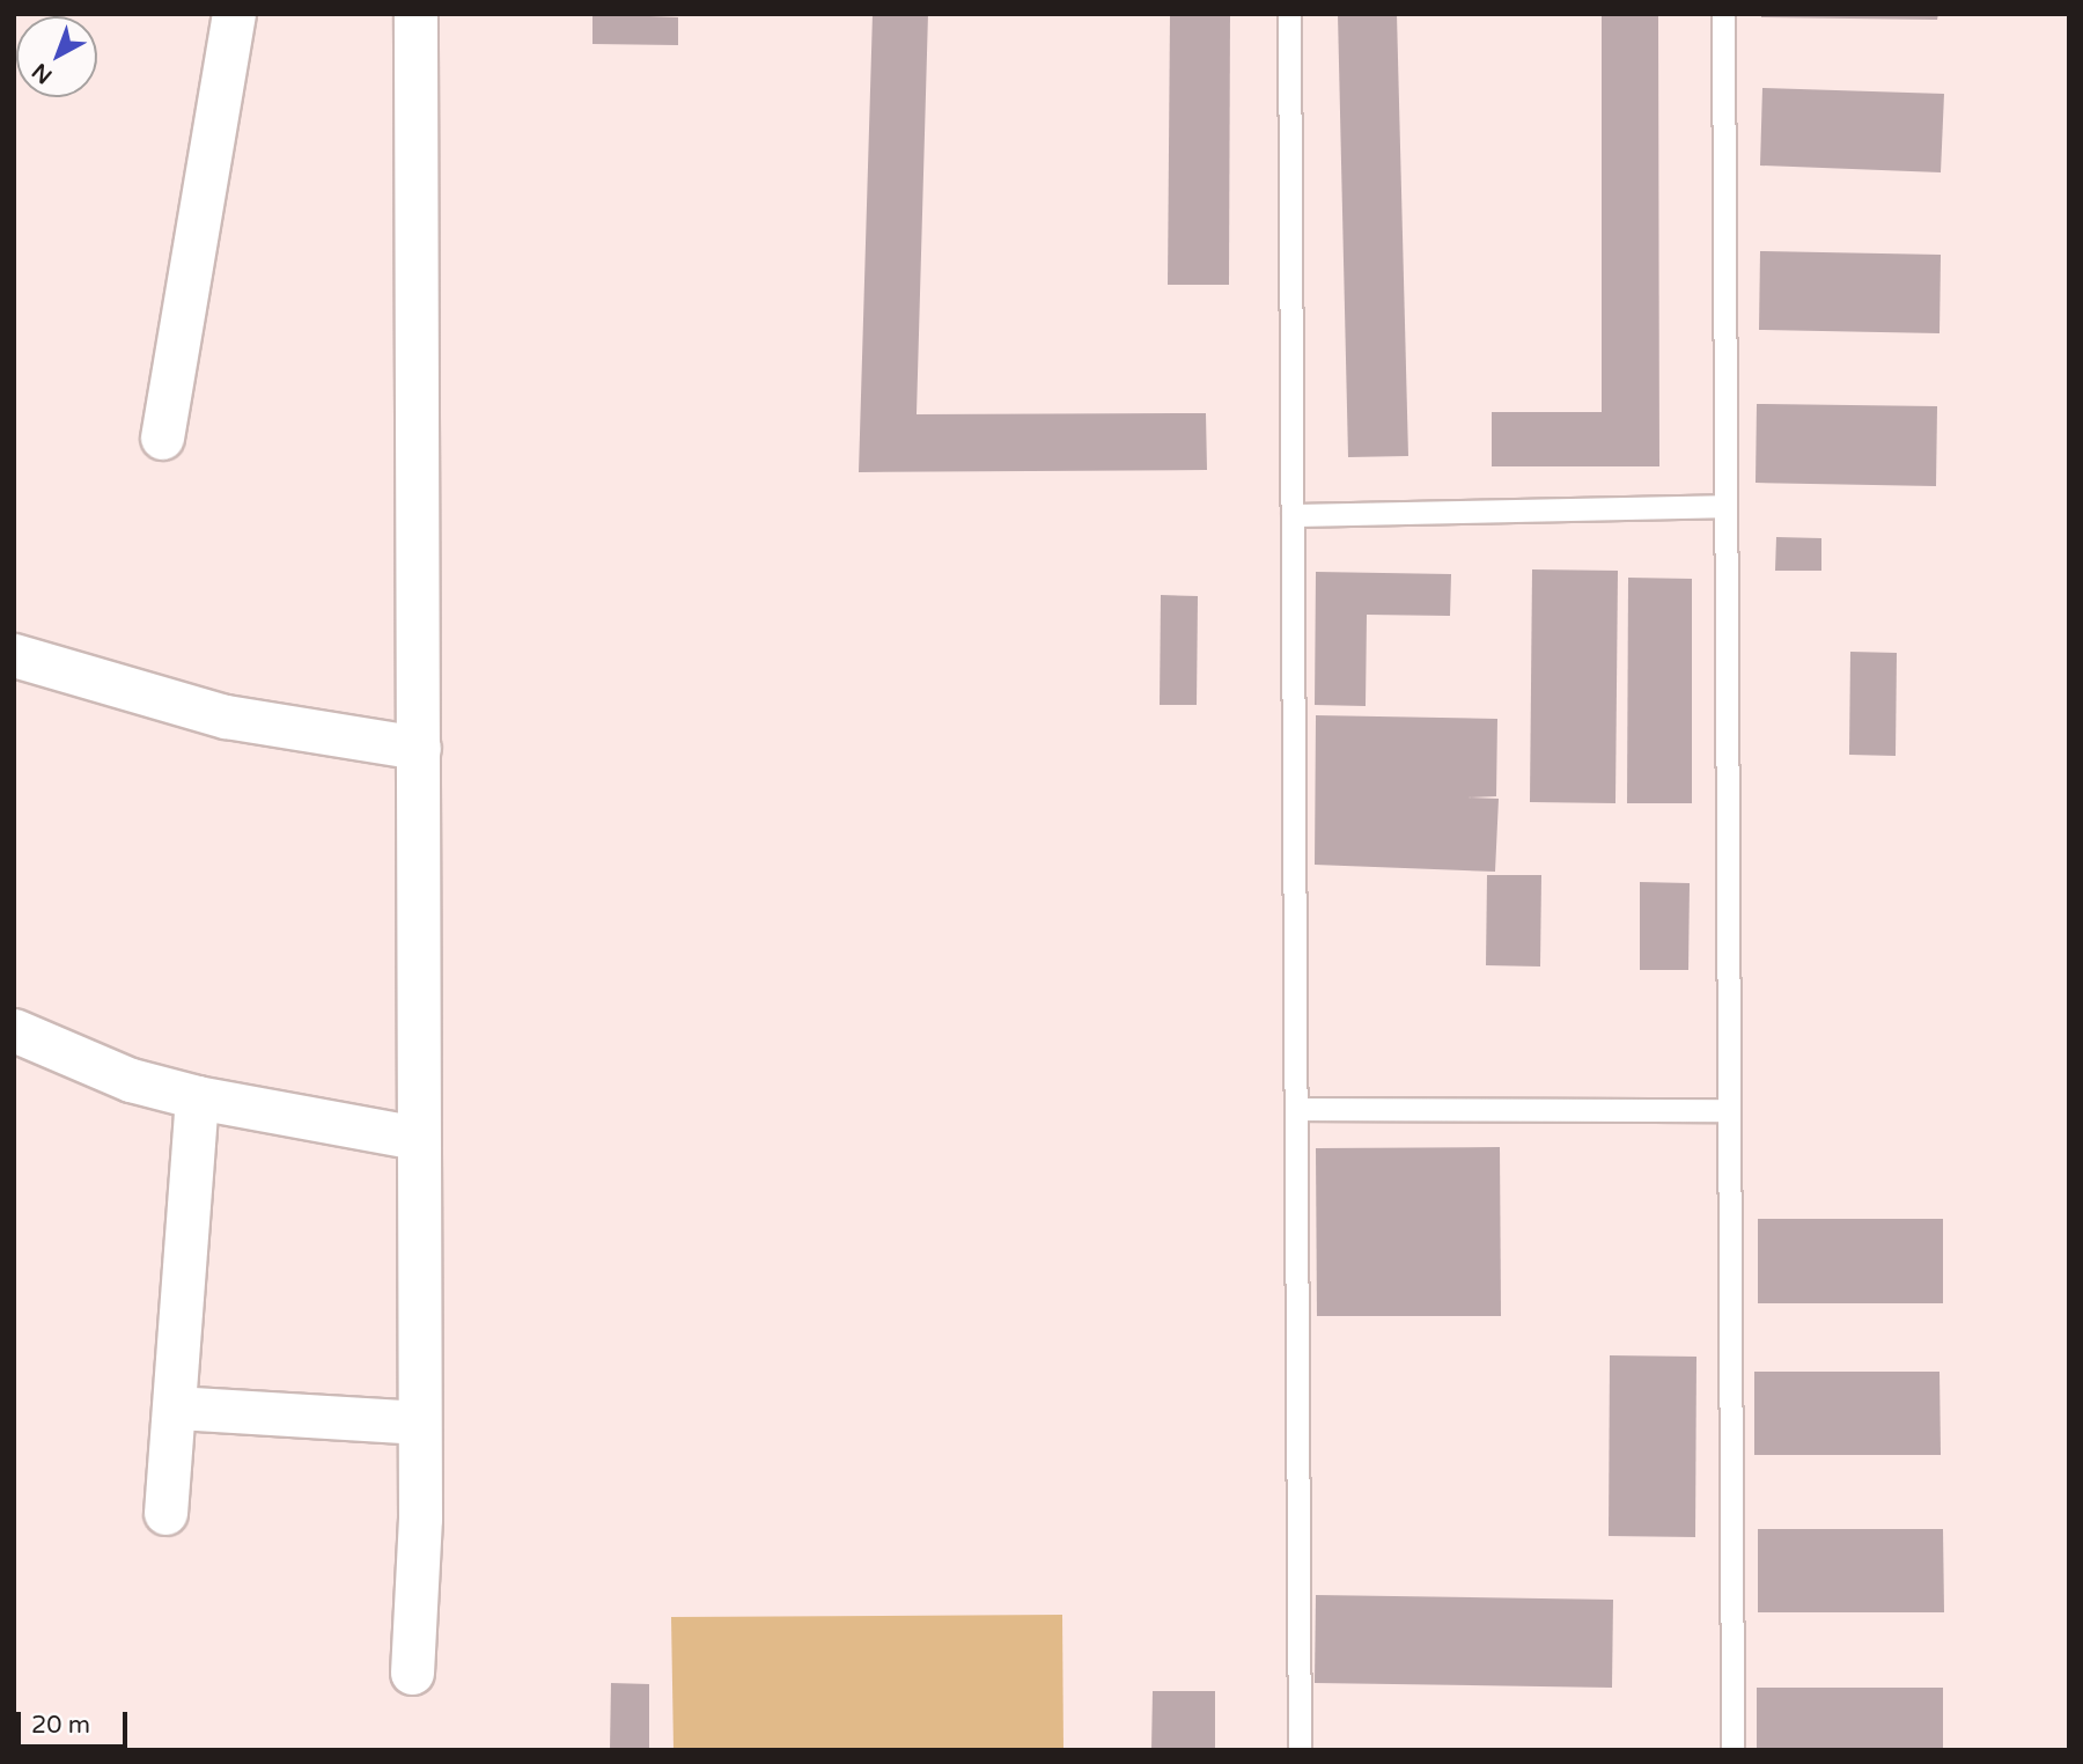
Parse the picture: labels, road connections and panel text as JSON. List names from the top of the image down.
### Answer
{
  "scale_bar": "20 m",
  "north": "bottom left"
}
